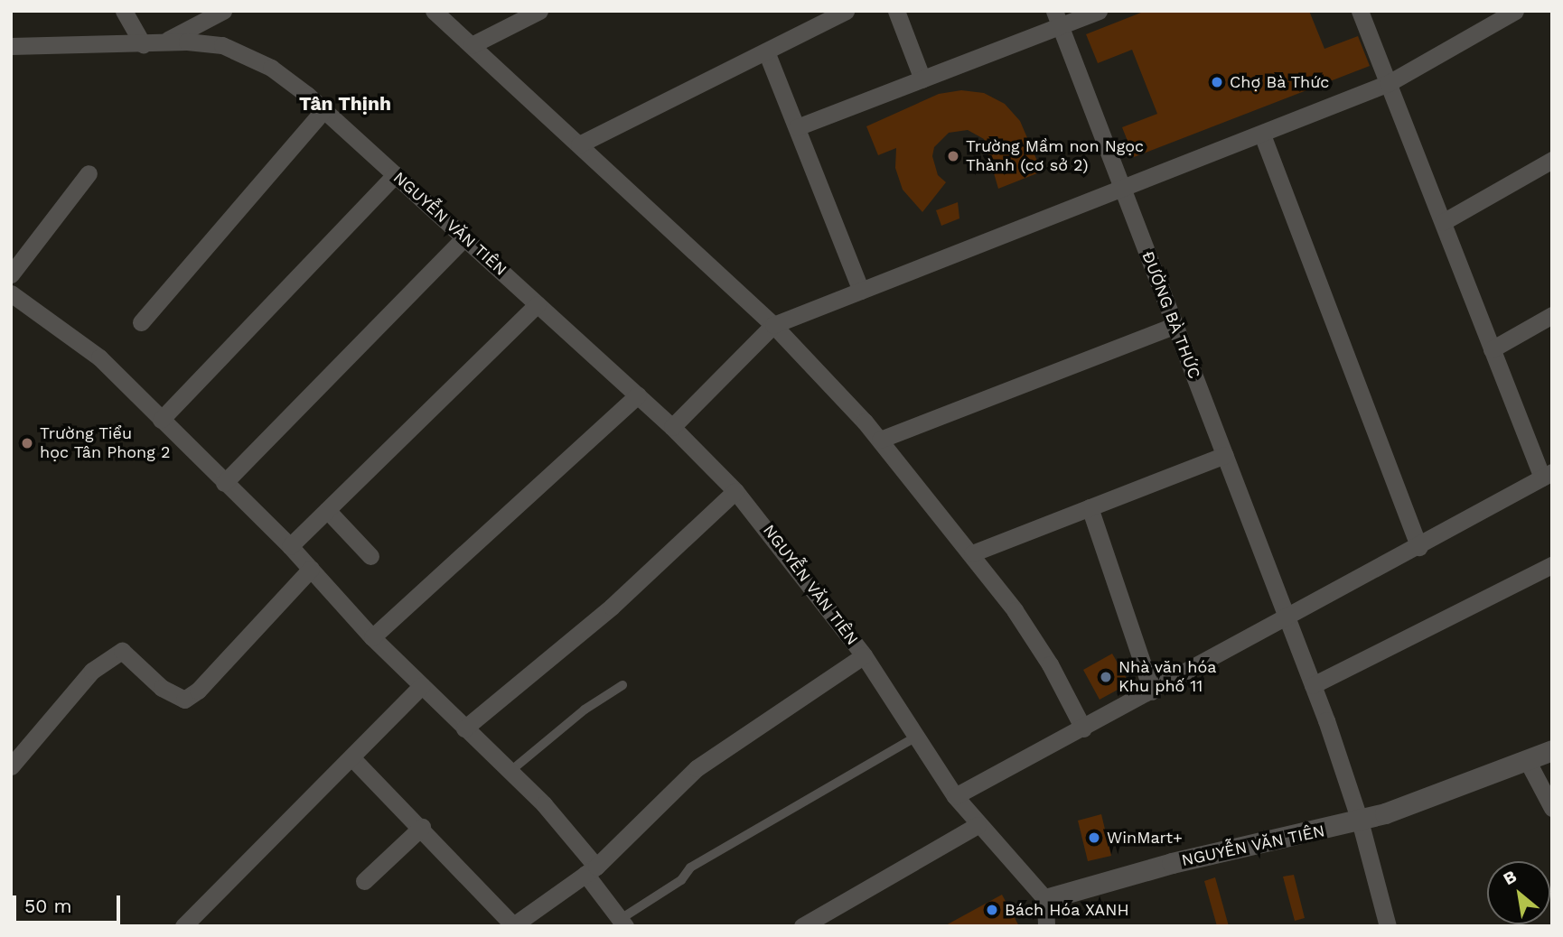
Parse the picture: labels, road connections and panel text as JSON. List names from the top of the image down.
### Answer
{
  "streets": {
    "street": ["NGUYỄN VĂN TIÊN", "ĐƯỜNG BÀ THỨC"]
  },
  "crossings": [
    ["NGUYỄN VĂN TIÊN", "ĐƯỜNG BÀ THỨC"]
  ],
  "districts": ["Tân Thịnh"],
  "places": [
    "Chợ Bà Thức",
    "Trường Mầm non Ngọc Thành (cơ sở 2)",
    "Trường Tiểu học Tân Phong 2",
    "Nhà văn hóa Khu phố 11",
    "WinMart+",
    "Bách Hóa XANH"
  ],
  "scale_bar": "50 m",
  "north": "top left"
}
